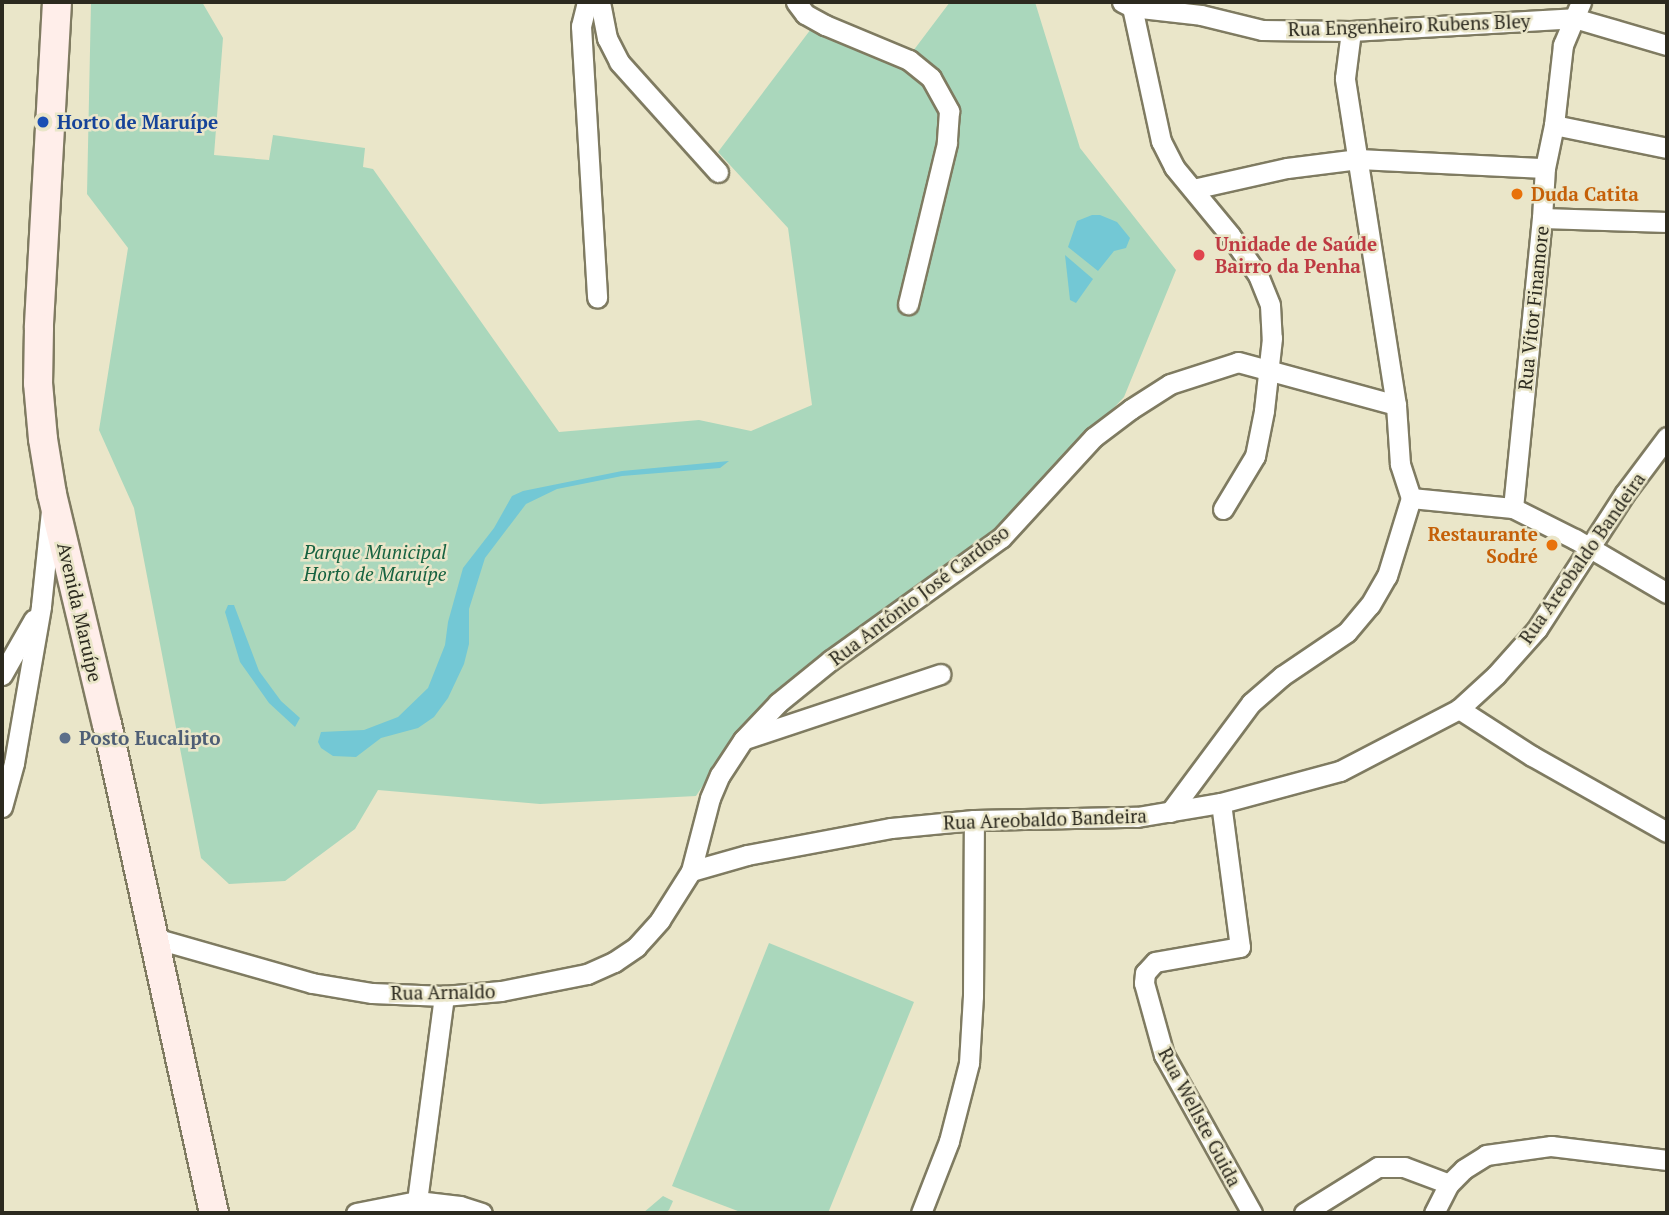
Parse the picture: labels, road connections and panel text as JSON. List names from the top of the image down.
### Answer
{
  "streets": {
    "main road": ["Avenida Maruípe"],
    "street": [
      "Rua Engenheiro Rubens Bley",
      "Rua Vitor Finamore",
      "Rua Areobaldo Bandeira",
      "Rua Antônio José Cardoso",
      "Rua Arnaldo",
      "Rua Wellste Guida"
    ]
  },
  "crossings": [
    ["Rua Engenheiro Rubens Bley", "Rua Vitor Finamore"],
    ["Rua Areobaldo Bandeira", "Rua Antônio José Cardoso"],
    ["Rua Areobaldo Bandeira", "Rua Arnaldo"],
    ["Rua Areobaldo Bandeira", "Rua Wellste Guida"],
    ["Rua Antônio José Cardoso", "Rua Arnaldo"],
    ["Avenida Maruípe", "Rua Arnaldo"]
  ],
  "parks": ["Parque Municipal Horto de Maruípe"],
  "places": [
    "Horto de Maruípe",
    "Duda Catita",
    "Unidade de Saúde Bairro da Penha",
    "Restaurante Sodré",
    "Posto Eucalipto"
  ]
}
